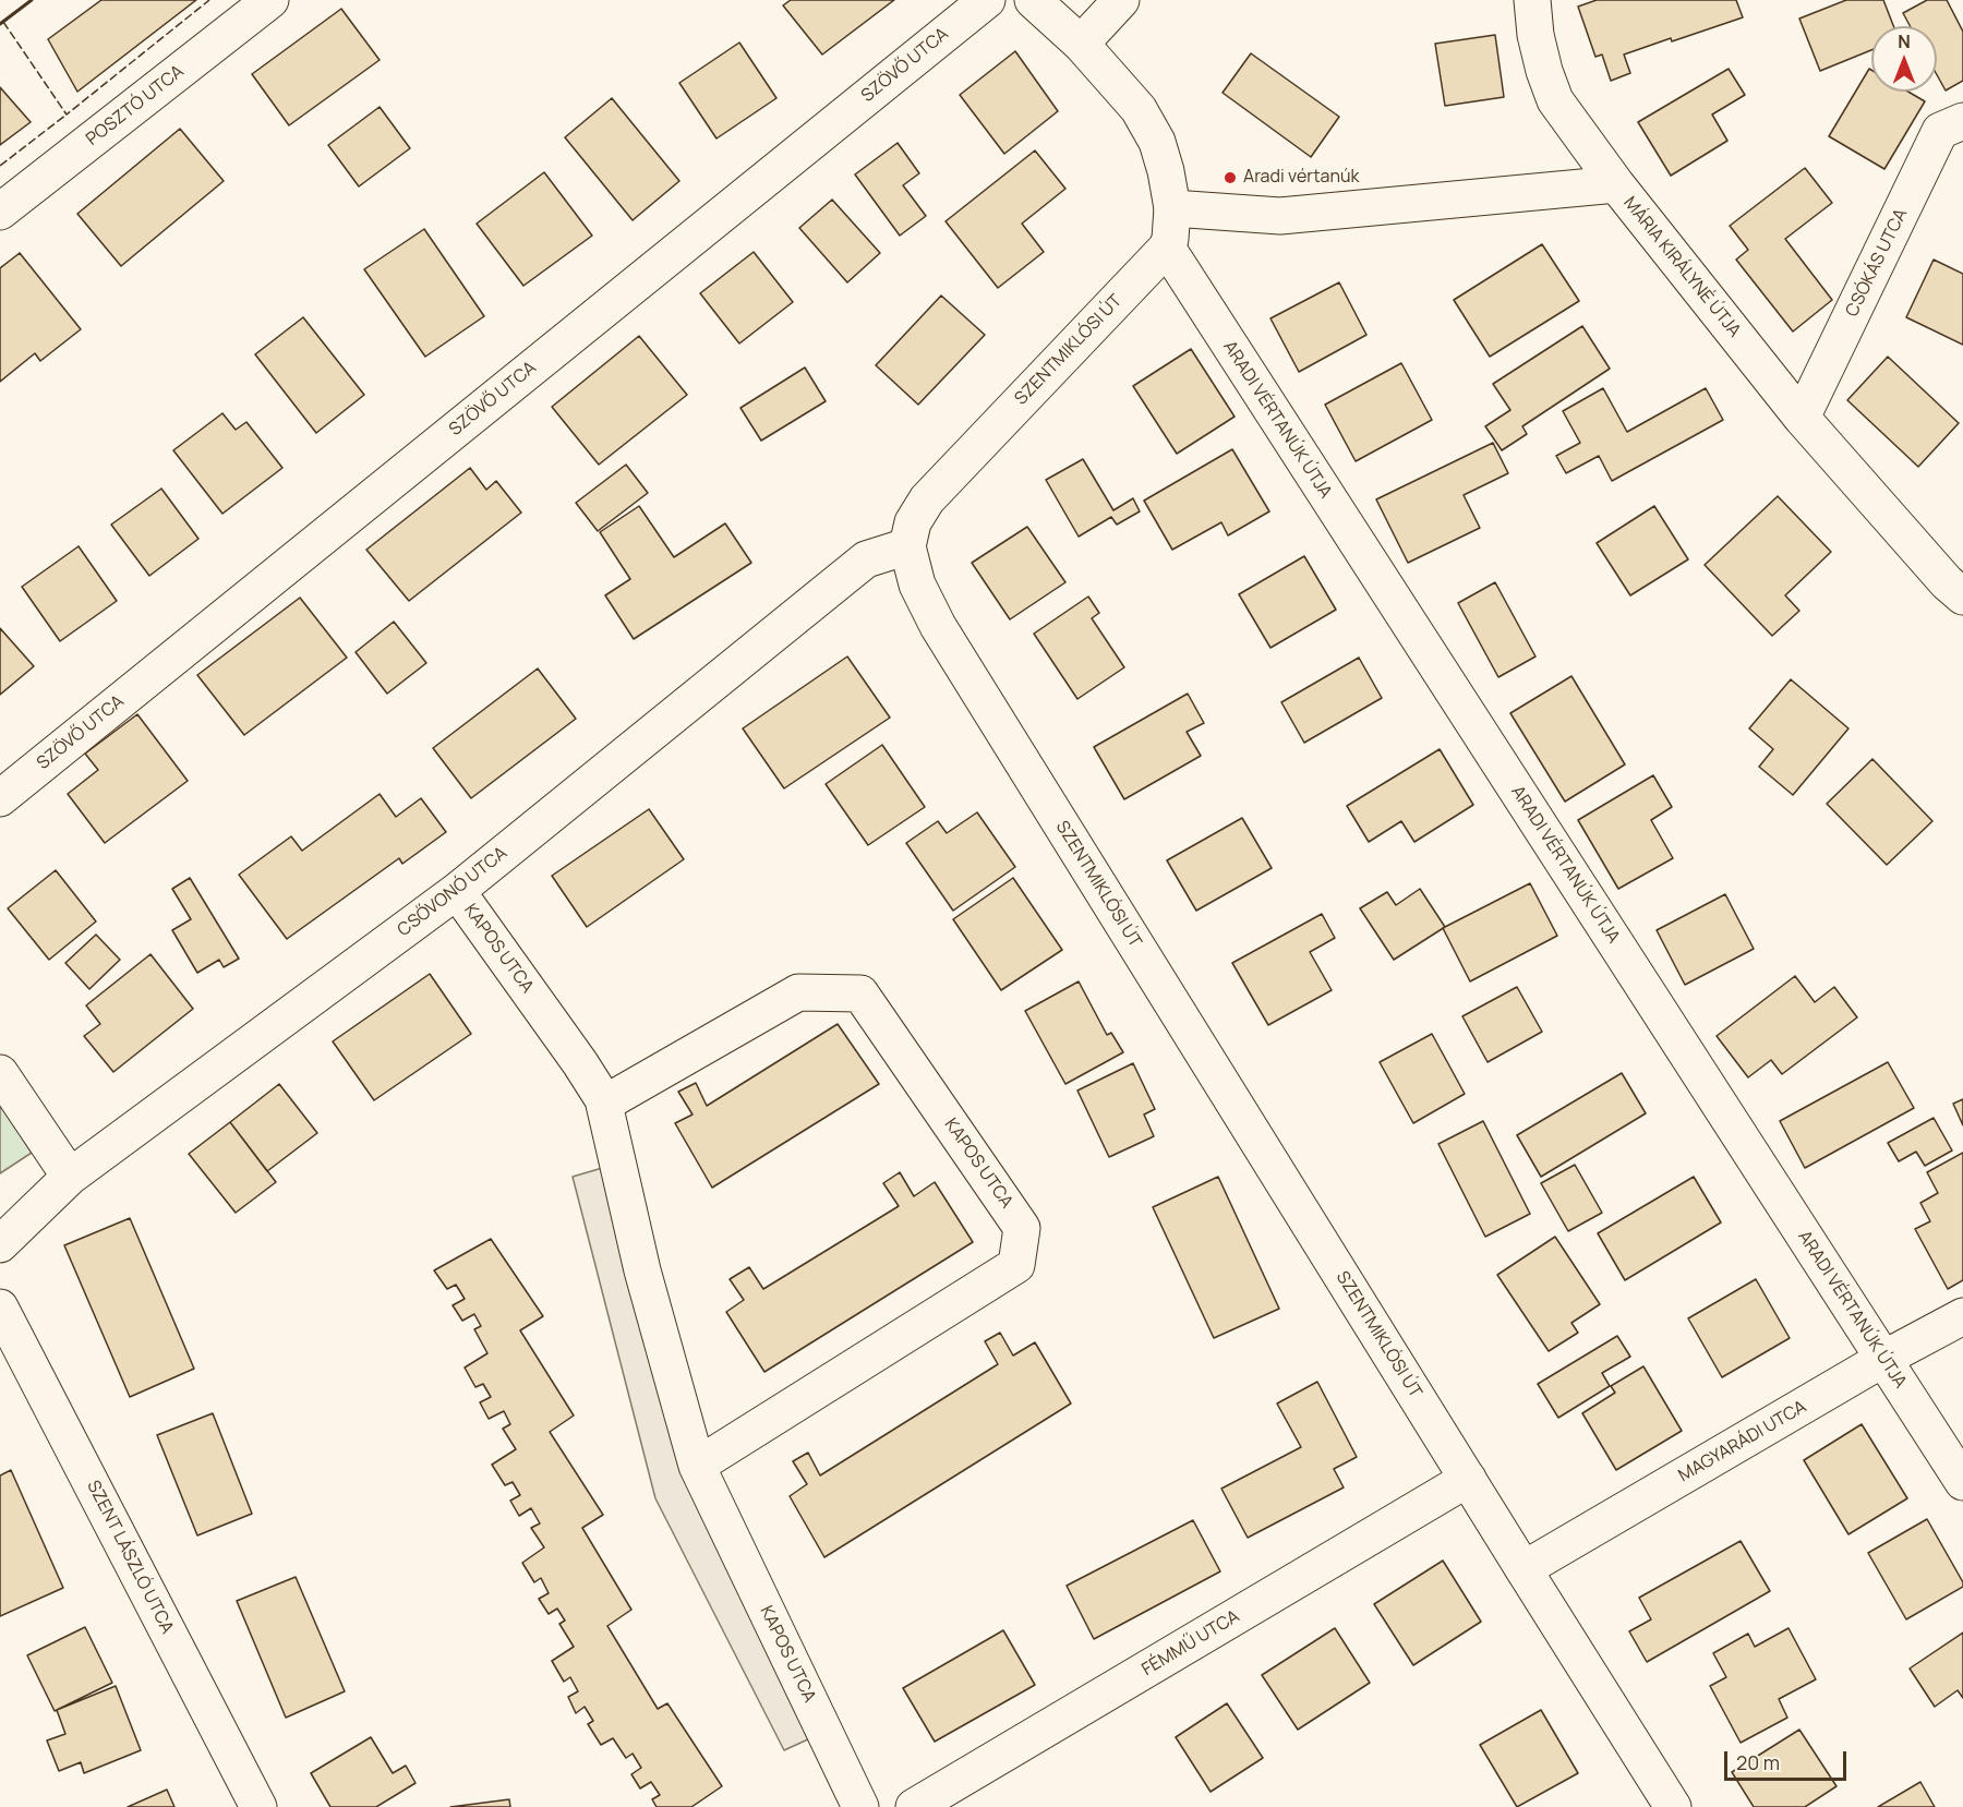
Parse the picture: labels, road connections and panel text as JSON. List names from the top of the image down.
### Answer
{
  "streets": {
    "street": [
      "SZÖVŐ UTCA",
      "POSZTÓ UTCA",
      "CSÓKÁS UTCA",
      "MÁRIA KIRÁLYNÉ ÚTJA",
      "SZENTMIKLÓSI ÚT",
      "ARADI VÉRTANÚK ÚTJA",
      "CSŐVONÓ UTCA",
      "KAPOS UTCA",
      "MAGYARÁDI UTCA",
      "SZENT LÁSZLÓ UTCA",
      "FÉMMŰ UTCA"
    ]
  },
  "crossings": [
    ["CSÓKÁS UTCA", "MÁRIA KIRÁLYNÉ ÚTJA"],
    ["SZENTMIKLÓSI ÚT", "ARADI VÉRTANÚK ÚTJA"],
    ["SZENTMIKLÓSI ÚT", "CSŐVONÓ UTCA"],
    ["SZENTMIKLÓSI ÚT", "MAGYARÁDI UTCA"],
    ["SZENTMIKLÓSI ÚT", "FÉMMŰ UTCA"],
    ["ARADI VÉRTANÚK ÚTJA", "MAGYARÁDI UTCA"],
    ["CSŐVONÓ UTCA", "KAPOS UTCA"]
  ],
  "places": ["Aradi vértanúk"],
  "scale_bar": "20 m",
  "north": "top"
}
